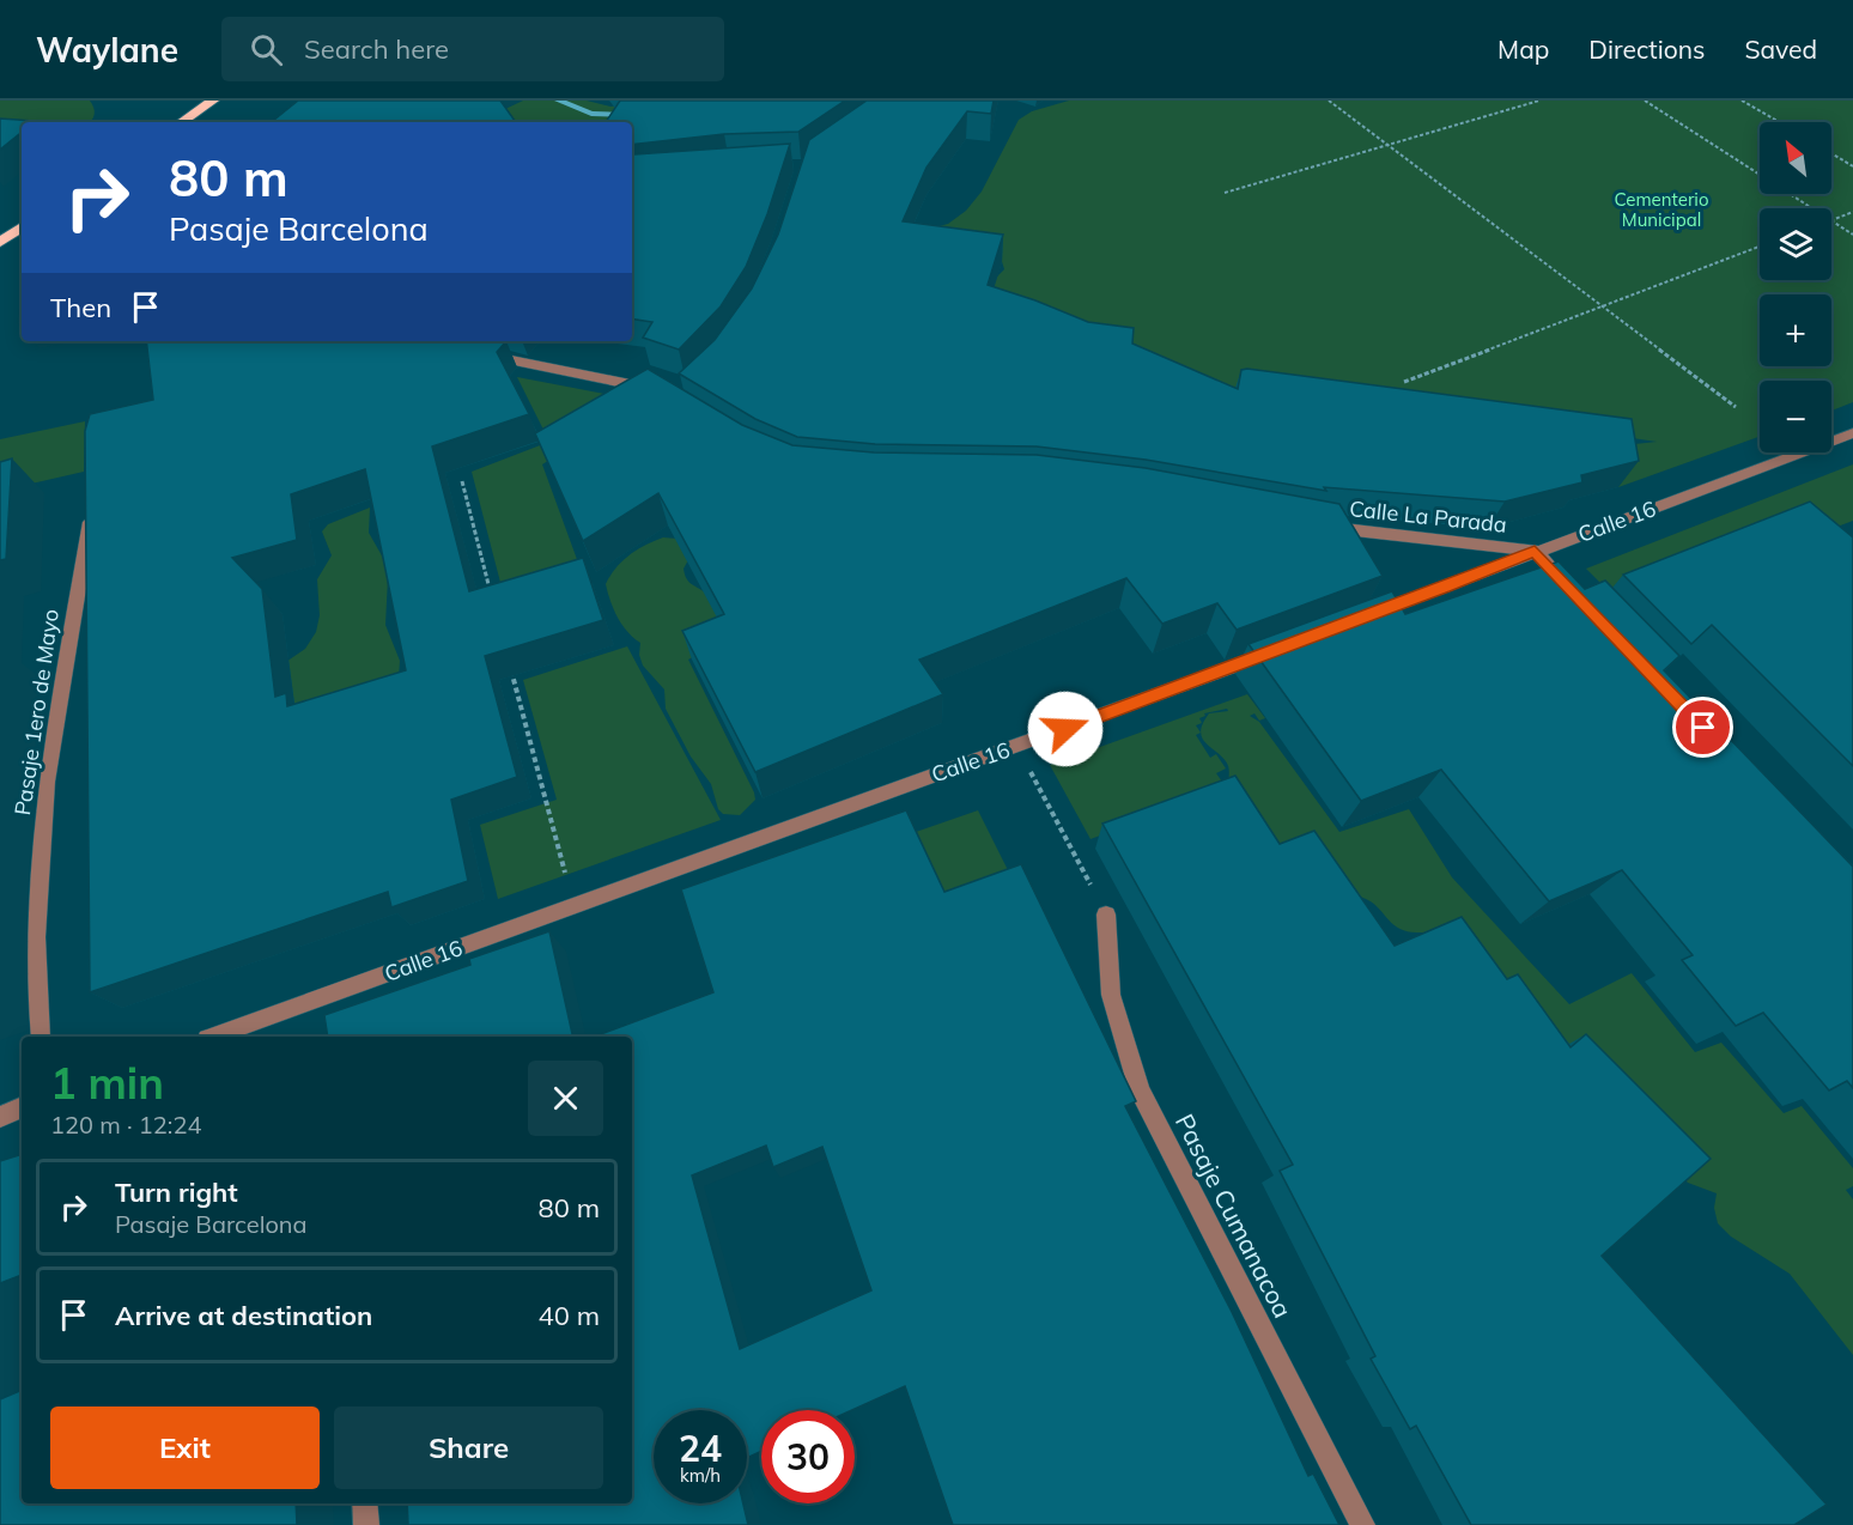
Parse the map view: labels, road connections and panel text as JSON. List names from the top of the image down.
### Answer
{
  "streets": {
    "street": [
      "Calle La Parada",
      "Calle 16",
      "Pasaje 1ero de Mayo",
      "Pasaje Cumanacoa"
    ]
  },
  "crossings": [
    ["Calle La Parada", "Calle 16"]
  ],
  "parks": ["Cementerio Municipal"],
  "north": "top left",
  "page": {
    "header": "Waylane",
    "search": "Search here",
    "nav": ["Map", "Directions", "Saved"],
    "map_buttons": ["+", "−"],
    "turn": ["80 m", "Pasaje Barcelona"],
    "then": "Then",
    "heading": ["1 min", "120 m · 12:24"],
    "list": [
      {
        "name": "Turn right",
        "note": "Pasaje Barcelona",
        "value": "80 m"
      },
      {
        "name": "Arrive at destination",
        "value": "40 m"
      }
    ],
    "buttons": ["Exit", "Share"],
    "speed": "24 km/h",
    "limit": "30"
  }
}
